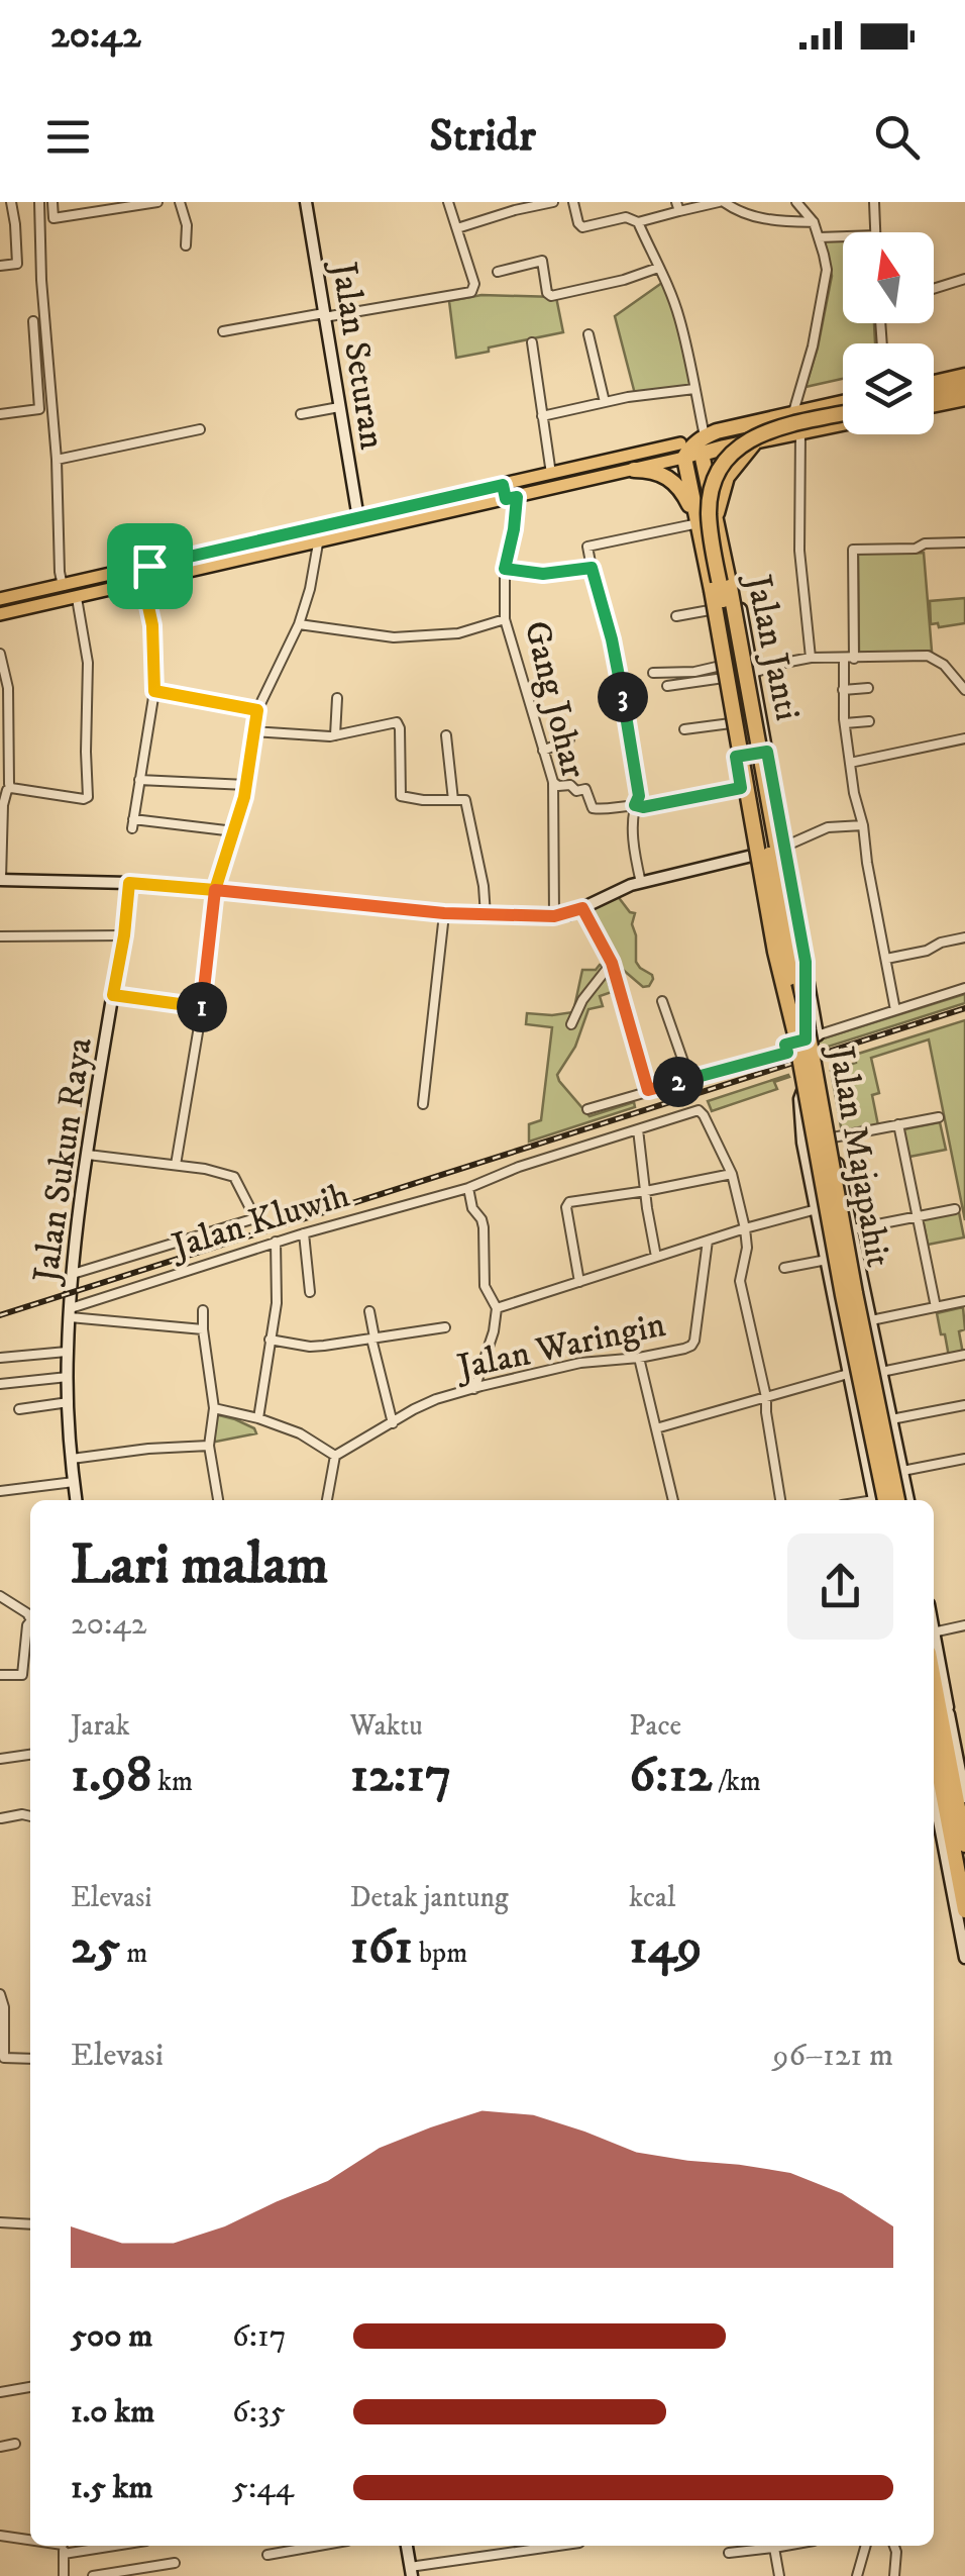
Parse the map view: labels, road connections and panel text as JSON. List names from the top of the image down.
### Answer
{
  "streets": {
    "highway": ["Jalan Majapahit"],
    "street": [
      "Jalan Seturan",
      "Jalan Janti",
      "Gang Johar",
      "Jalan Sukun Raya",
      "Jalan Kluwih",
      "Jalan Waringin"
    ]
  },
  "crossings": [
    ["Jalan Janti", "Jalan Majapahit"],
    ["Jalan Sukun Raya", "Jalan Kluwih"]
  ],
  "north": "top",
  "page": {
    "status": "20:42",
    "header": "Stridr",
    "pins": ["3", "1", "2"],
    "heading": ["Lari malam", "20:42"],
    "stats": [
      ["Jarak", "1.98 km"],
      ["Waktu", "12:17"],
      ["Pace", "6:12 /km"],
      ["Elevasi", "25 m"],
      ["Detak jantung", "161 bpm"],
      ["kcal", "149"]
    ],
    "chart": ["Elevasi", "96–121 m"],
    "list": [
      {
        "name": "500 m",
        "note": "6:17"
      },
      {
        "name": "1.0 km",
        "note": "6:35"
      },
      {
        "name": "1.5 km",
        "note": "5:44"
      }
    ]
  }
}
